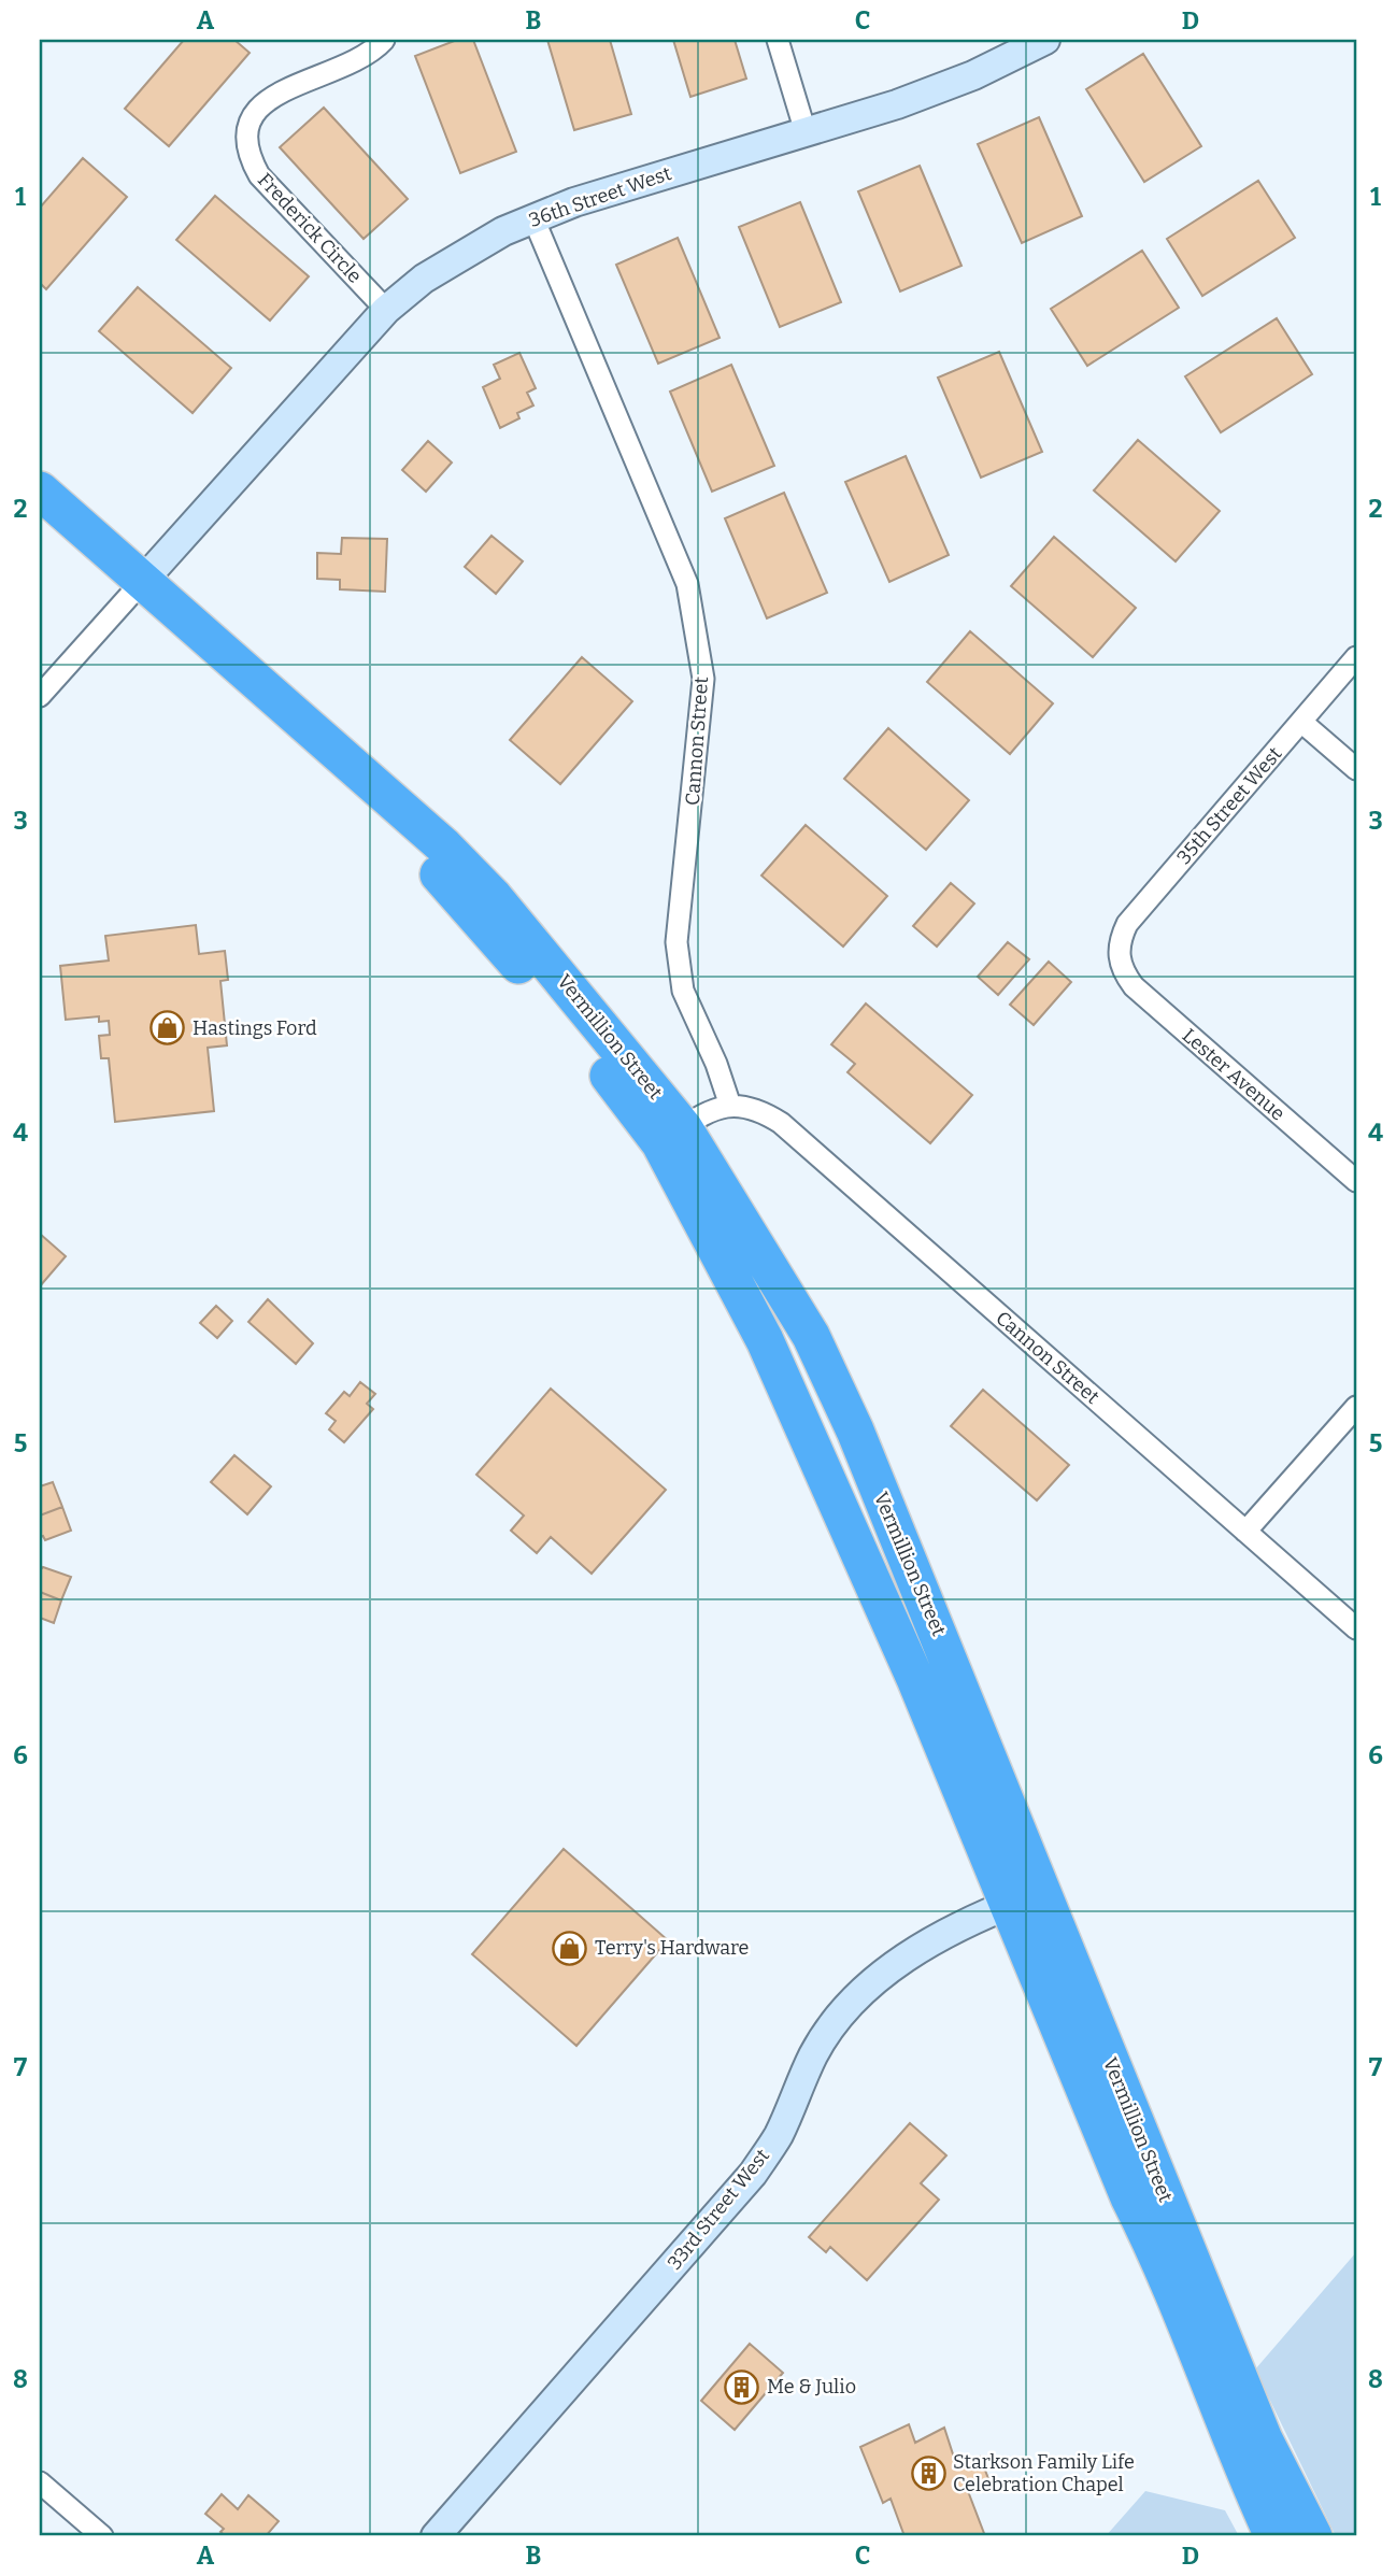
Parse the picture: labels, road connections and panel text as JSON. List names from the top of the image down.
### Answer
{
  "streets": {
    "highway": ["Vermillion Street"],
    "street": [
      "36th Street West",
      "Frederick Circle",
      "Cannon Street",
      "35th Street West",
      "Lester Avenue",
      "33rd Street West"
    ]
  },
  "crossings": [
    ["36th Street West", "Frederick Circle"],
    ["36th Street West", "Cannon Street"],
    ["36th Street West", "Vermillion Street"],
    ["35th Street West", "Lester Avenue"],
    ["Vermillion Street", "33rd Street West"]
  ],
  "places": {
    "shop": ["Hastings Ford", "Terry's Hardware"],
    "building": ["Me & Julio", "Starkson Family Life Celebration Chapel"]
  },
  "grid": {
    "columns": [
      "A",
      "B",
      "C",
      "D"
    ],
    "rows": [
      "1",
      "2",
      "3",
      "4",
      "5",
      "6",
      "7",
      "8"
    ]
  }
}
